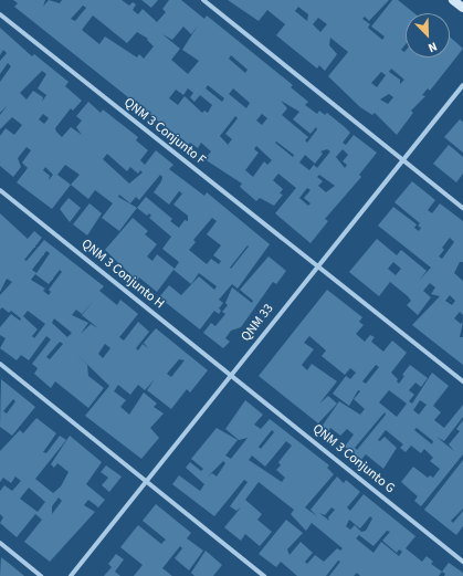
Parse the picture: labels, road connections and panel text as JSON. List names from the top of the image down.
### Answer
{
  "streets": {
    "street": [
      "QNM 3 Conjunto F",
      "QNM 3 Conjunto H",
      "QNM 33",
      "QNM 3 Conjunto G"
    ]
  },
  "crossings": [
    ["QNM 3 Conjunto F", "QNM 33"],
    ["QNM 3 Conjunto H", "QNM 33"],
    ["QNM 3 Conjunto H", "QNM 3 Conjunto G"],
    ["QNM 33", "QNM 3 Conjunto G"]
  ],
  "north": "bottom right"
}
